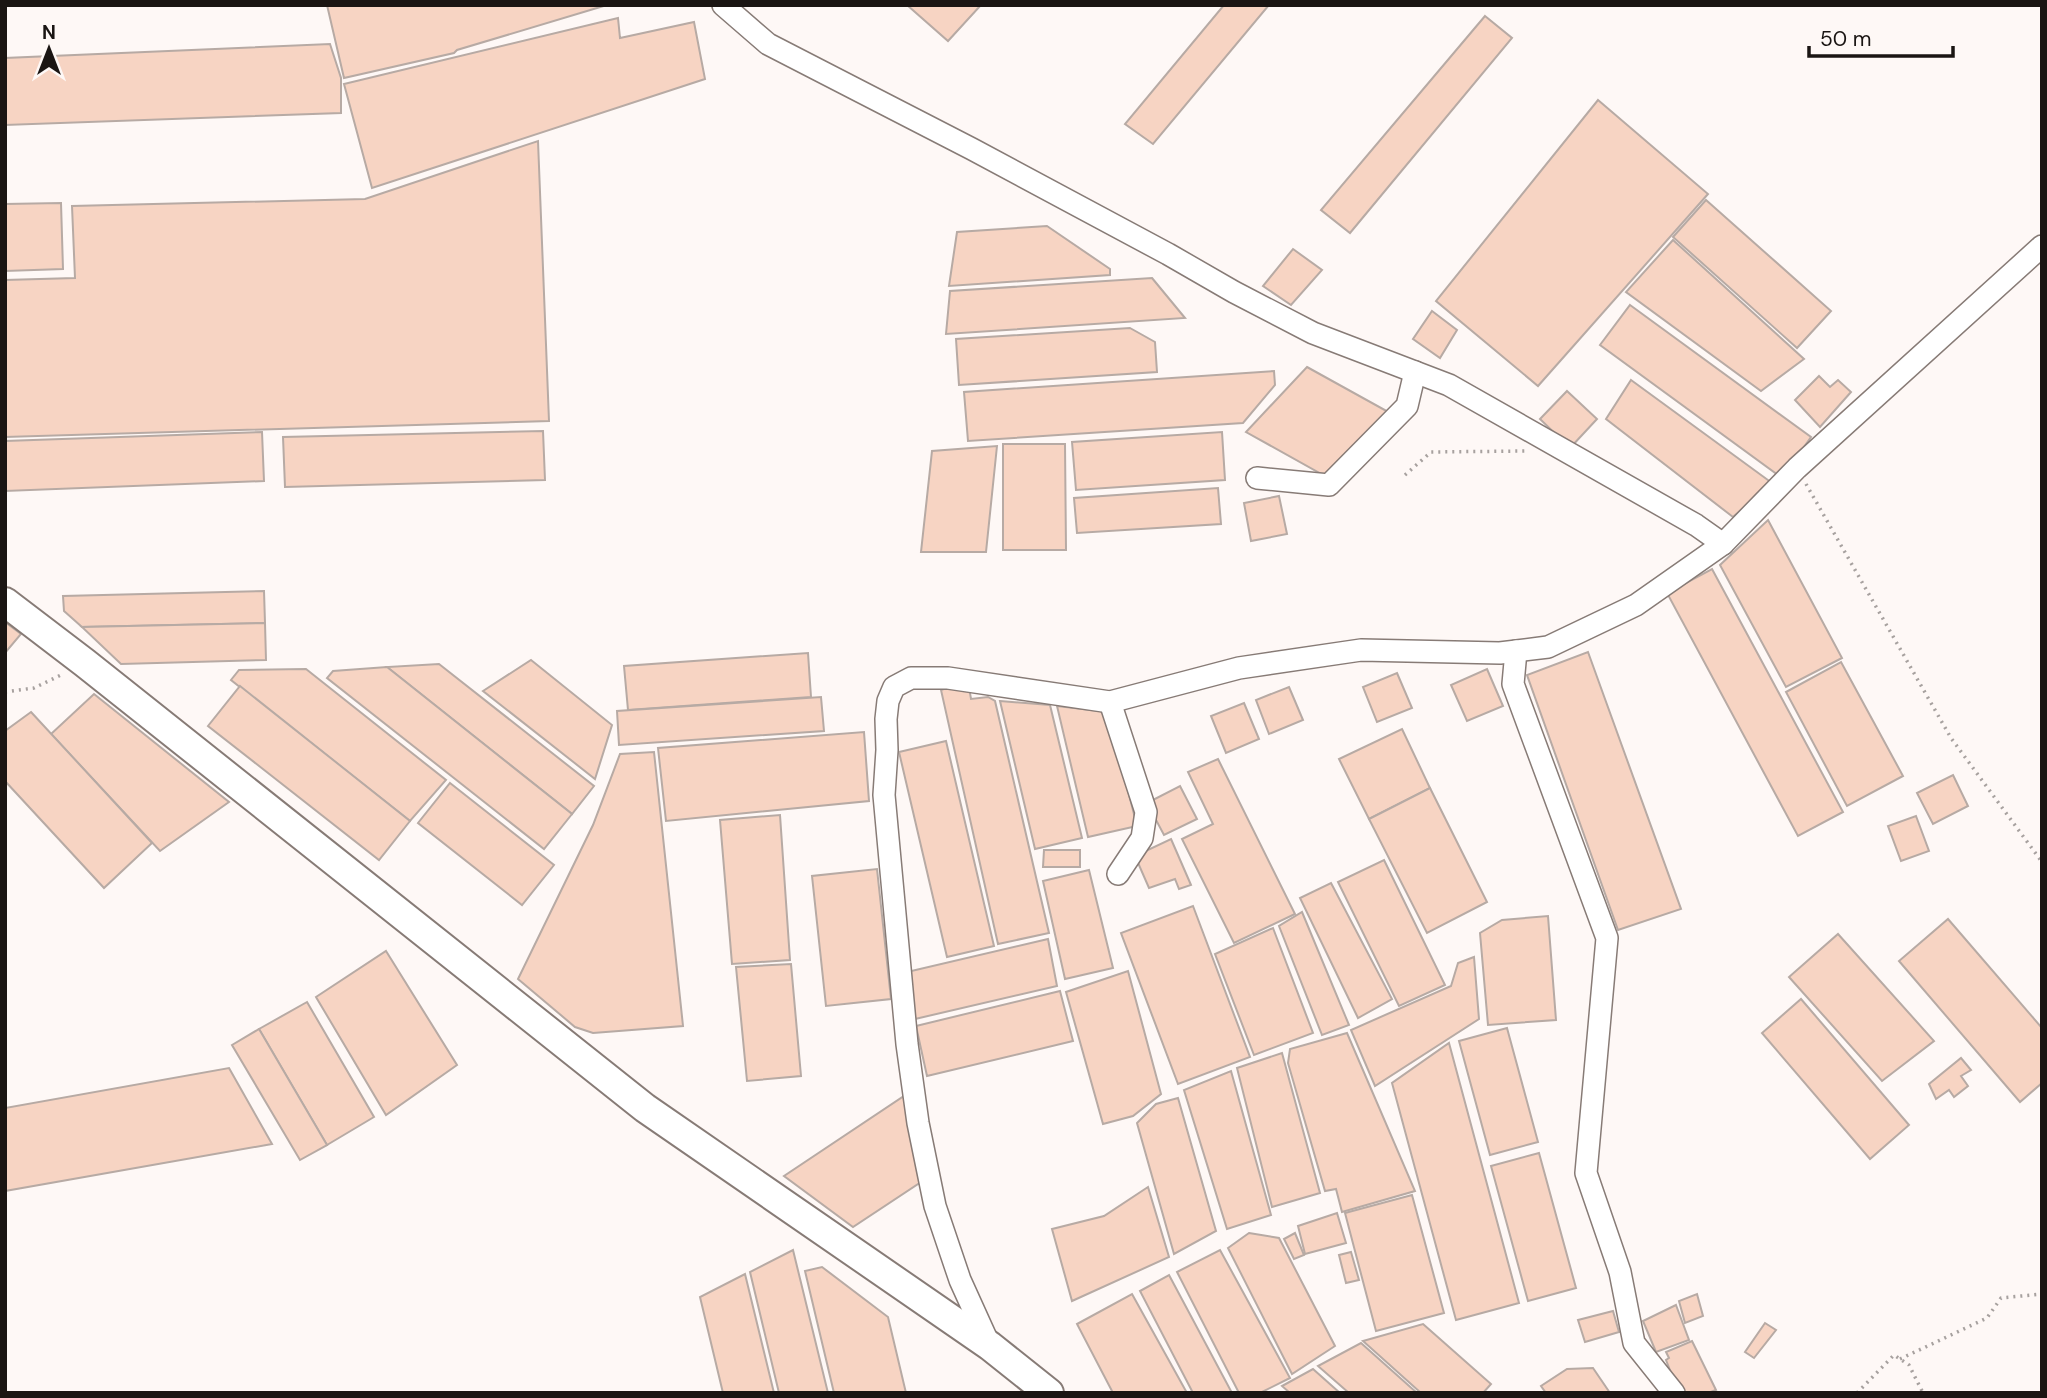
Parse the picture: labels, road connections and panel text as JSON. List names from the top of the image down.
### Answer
{
  "scale_bar": "50 m",
  "north": "top"
}
